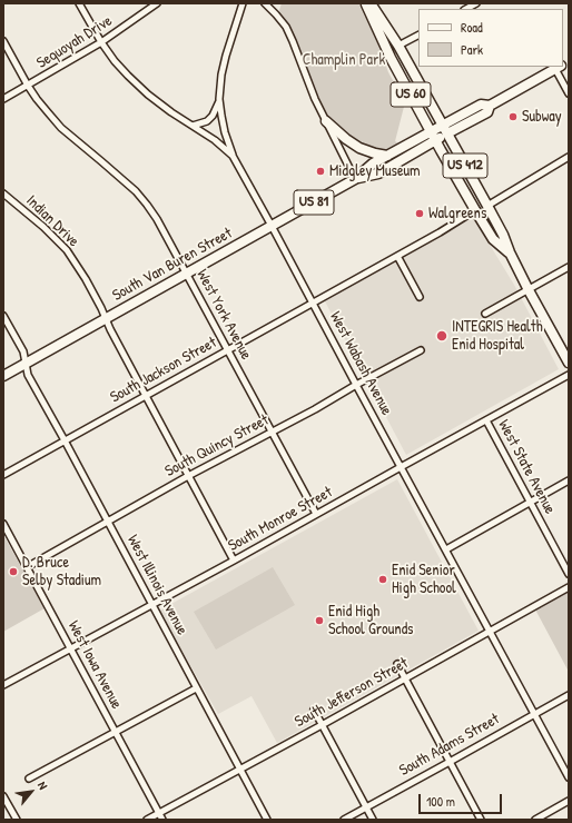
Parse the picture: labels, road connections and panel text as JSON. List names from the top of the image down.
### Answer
{
  "streets": {
    "main road": [
      "US 60",
      "US 412",
      "US 81",
      "South Van Buren Street"
    ],
    "street": [
      "Sequoyah Drive",
      "Indian Drive",
      "West York Avenue",
      "West Wabash Avenue",
      "South Jackson Street",
      "South Quincy Street",
      "West State Avenue",
      "South Monroe Street",
      "West Illinois Avenue",
      "West Iowa Avenue",
      "South Jefferson Street",
      "South Adams Street"
    ]
  },
  "crossings": [
    ["Sequoyah Drive", "West York Avenue"],
    ["Sequoyah Drive", "West Wabash Avenue"],
    ["US 60", "US 412"],
    ["US 60", "South Van Buren Street"],
    ["US 412", "South Van Buren Street"],
    ["US 412", "South Jackson Street"],
    ["Indian Drive", "South Van Buren Street"],
    ["Indian Drive", "South Jackson Street"],
    ["Indian Drive", "South Quincy Street"],
    ["Indian Drive", "South Monroe Street"],
    ["South Van Buren Street", "West York Avenue"],
    ["South Van Buren Street", "West Wabash Avenue"],
    ["South Van Buren Street", "West Illinois Avenue"],
    ["West York Avenue", "South Jackson Street"],
    ["West York Avenue", "South Quincy Street"],
    ["West York Avenue", "South Monroe Street"],
    ["West Wabash Avenue", "South Jackson Street"],
    ["West Wabash Avenue", "South Quincy Street"],
    ["West Wabash Avenue", "South Monroe Street"],
    ["West Wabash Avenue", "South Jefferson Street"],
    ["West Wabash Avenue", "South Adams Street"],
    ["South Jackson Street", "West Illinois Avenue"],
    ["South Quincy Street", "West Illinois Avenue"],
    ["South Quincy Street", "West Iowa Avenue"],
    ["West State Avenue", "South Monroe Street"],
    ["South Monroe Street", "West Illinois Avenue"],
    ["South Monroe Street", "West Iowa Avenue"],
    ["West Illinois Avenue", "South Jefferson Street"],
    ["West Iowa Avenue", "South Jefferson Street"]
  ],
  "parks": ["Champlin Park"],
  "places": [
    "Subway",
    "Midgley Museum",
    "Walgreens",
    "INTEGRIS Health Enid Hospital",
    "D. Bruce Selby Stadium",
    "Enid Senior High School",
    "Enid High School Grounds"
  ],
  "legend": ["Road", "Park"],
  "scale_bar": "100 m",
  "north": "top right"
}
